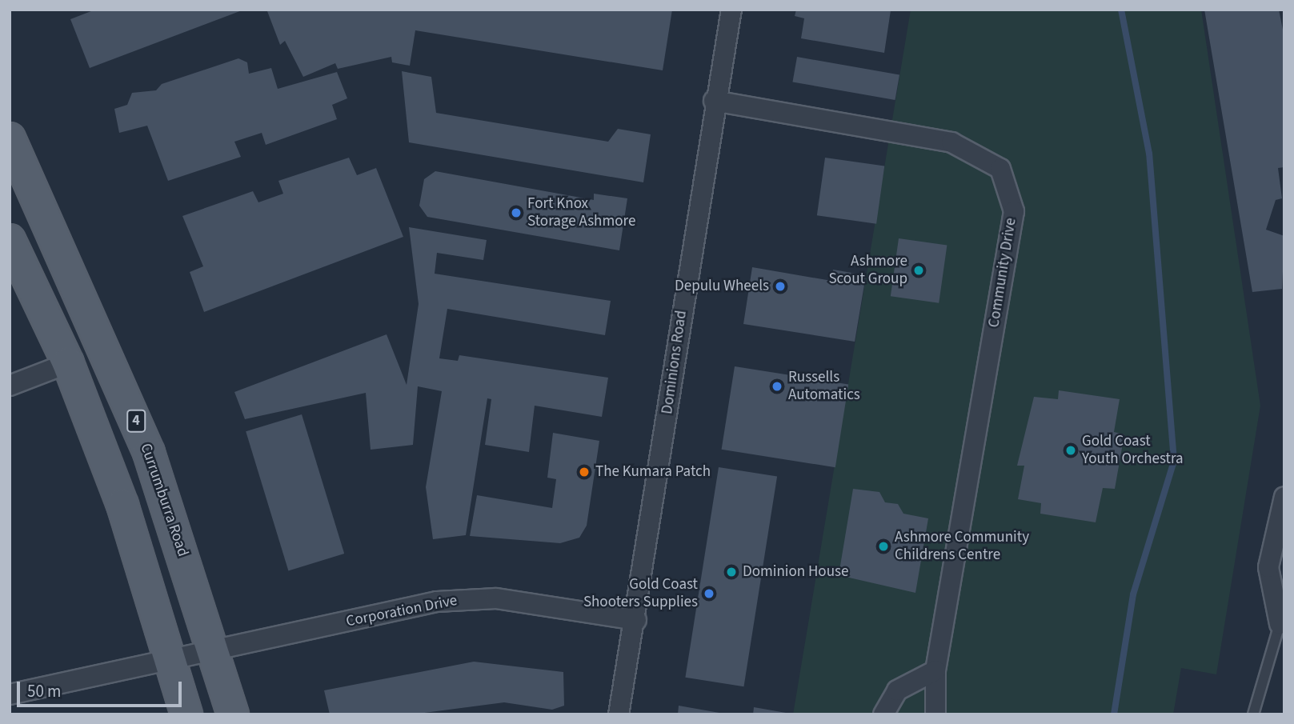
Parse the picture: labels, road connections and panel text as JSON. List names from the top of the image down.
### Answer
{
  "streets": {
    "main road": ["4", "Currumburra Road"],
    "street": ["Community Drive", "Dominions Road", "Corporation Drive"]
  },
  "crossings": [
    ["Community Drive", "Dominions Road"],
    ["Dominions Road", "Corporation Drive"],
    ["Currumburra Road", "Corporation Drive"]
  ],
  "places": [
    "Fort Knox Storage Ashmore",
    "Ashmore Scout Group",
    "Depulu Wheels",
    "Russells Automatics",
    "Gold Coast Youth Orchestra",
    "The Kumara Patch",
    "Ashmore Community Childrens Centre",
    "Dominion House",
    "Gold Coast Shooters Supplies"
  ],
  "scale_bar": "50 m"
}
